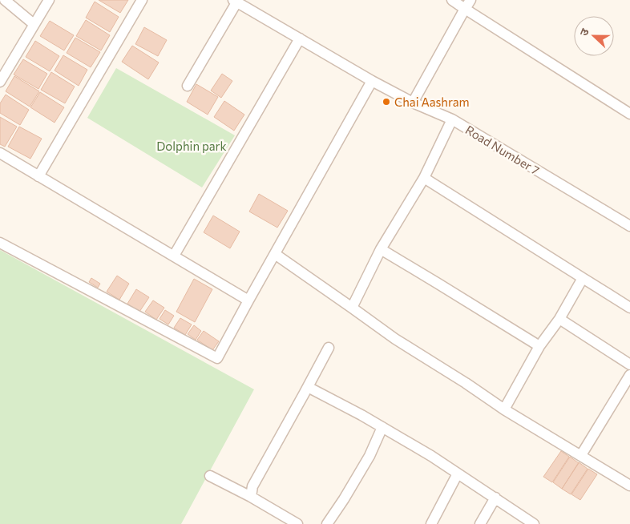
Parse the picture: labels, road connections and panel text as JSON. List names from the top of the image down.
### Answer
{
  "streets": {
    "street": ["Road Number 7"]
  },
  "parks": ["Dolphin park"],
  "places": ["Chai Aashram"],
  "north": "left"
}
